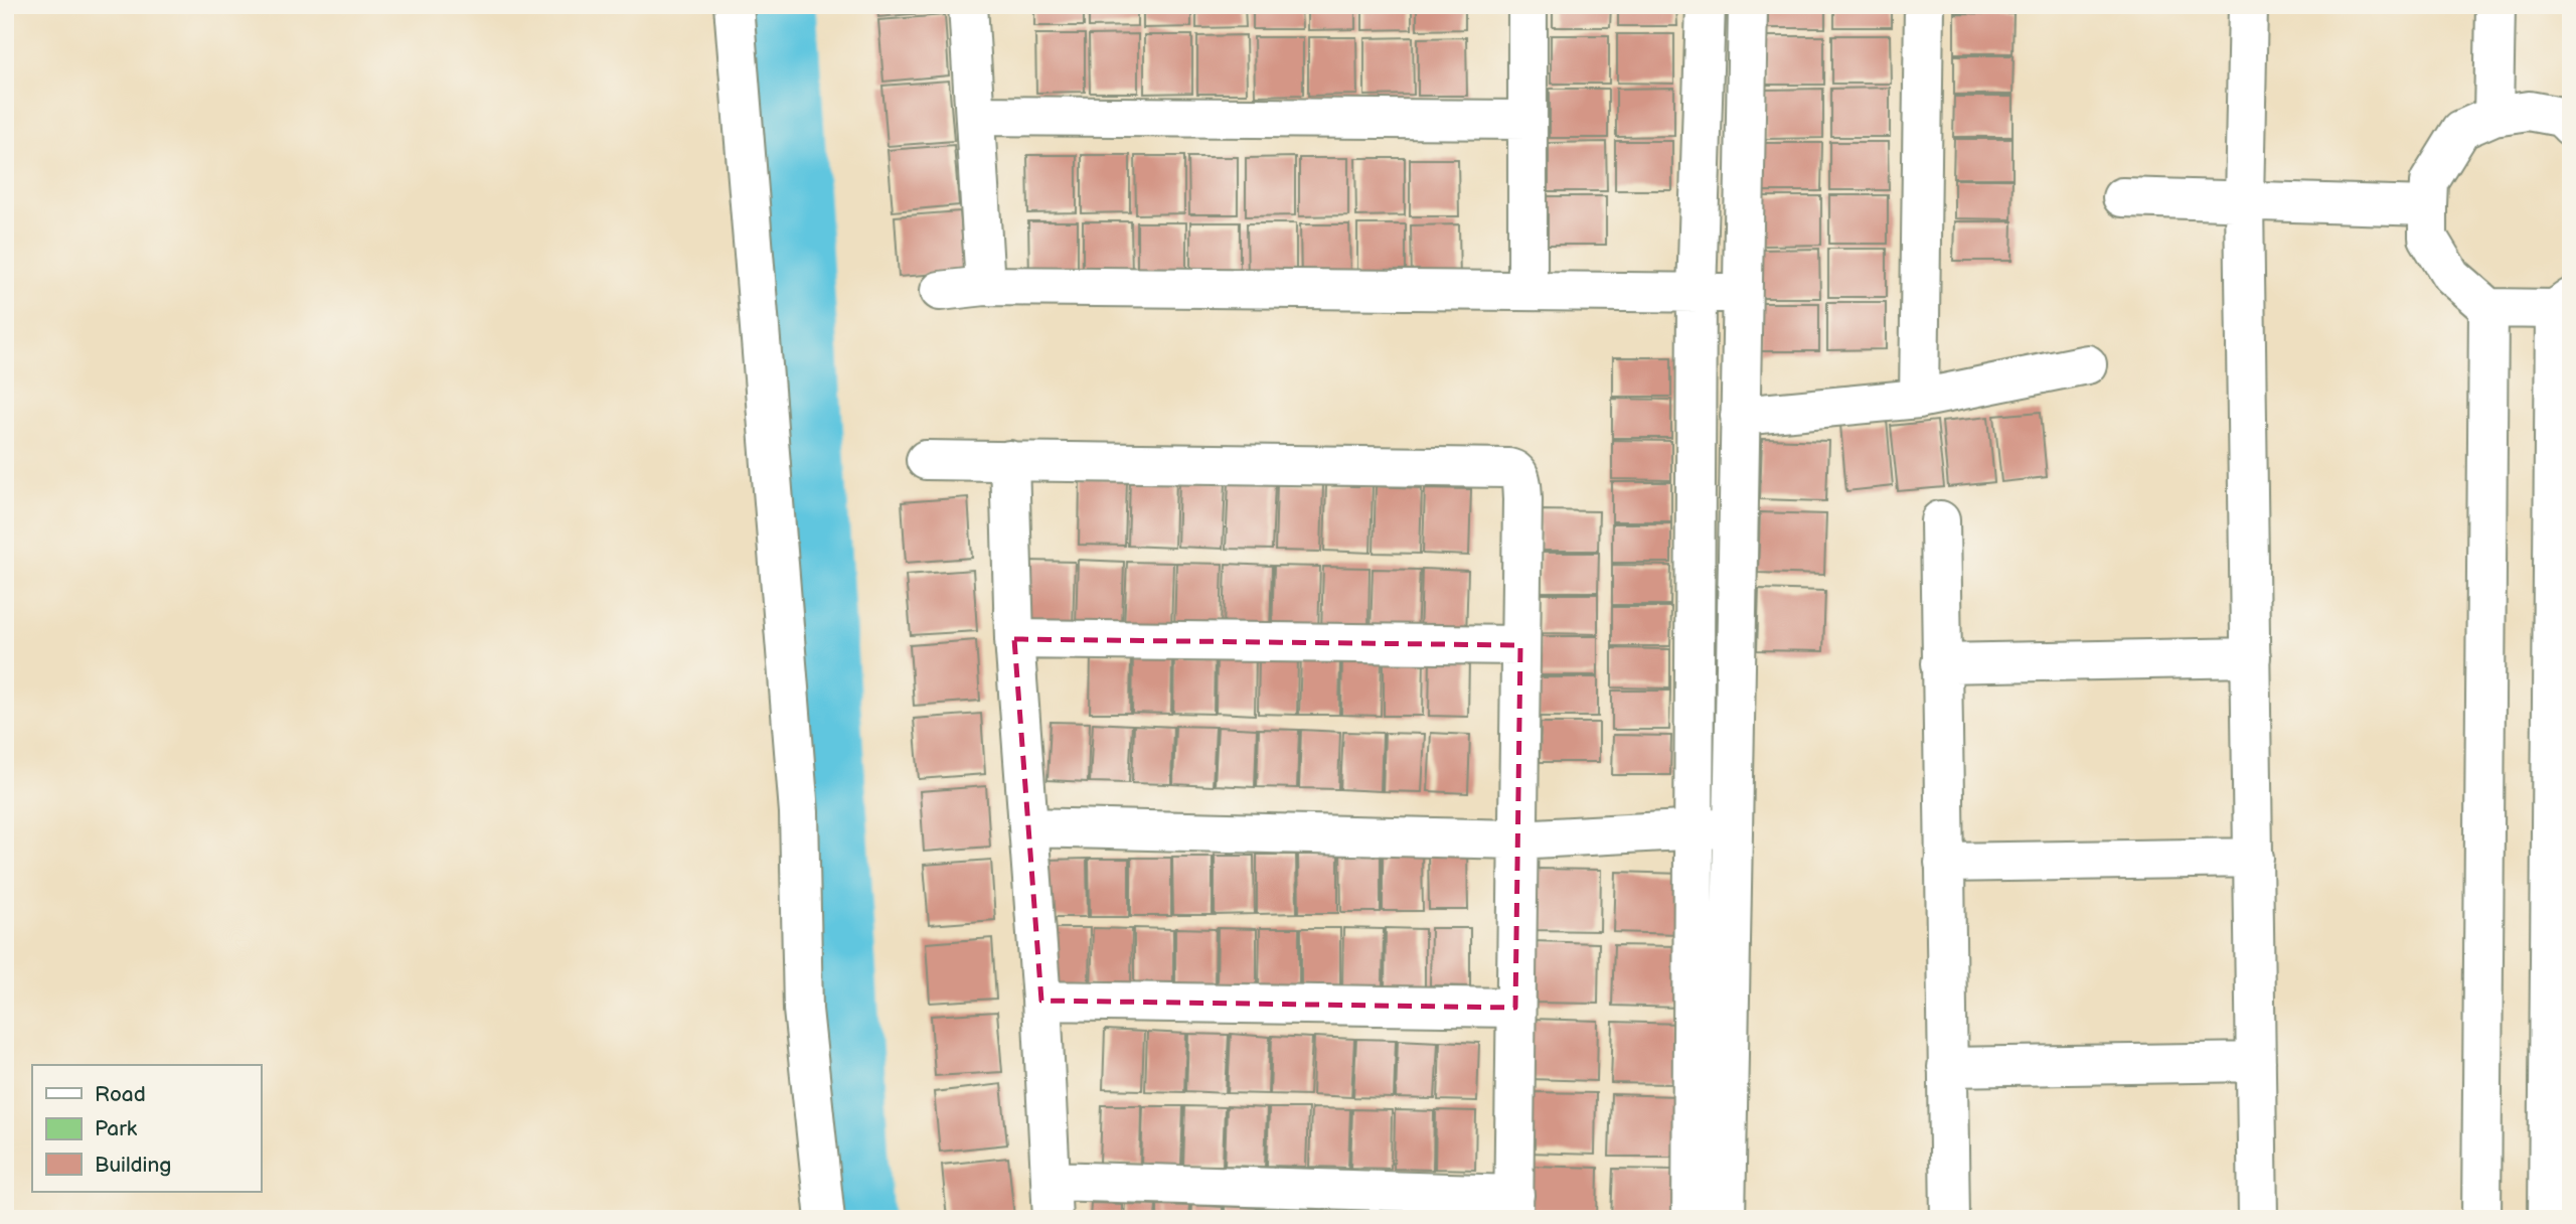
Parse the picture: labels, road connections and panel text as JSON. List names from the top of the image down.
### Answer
{
  "legend": ["Road", "Park", "Building"]
}
